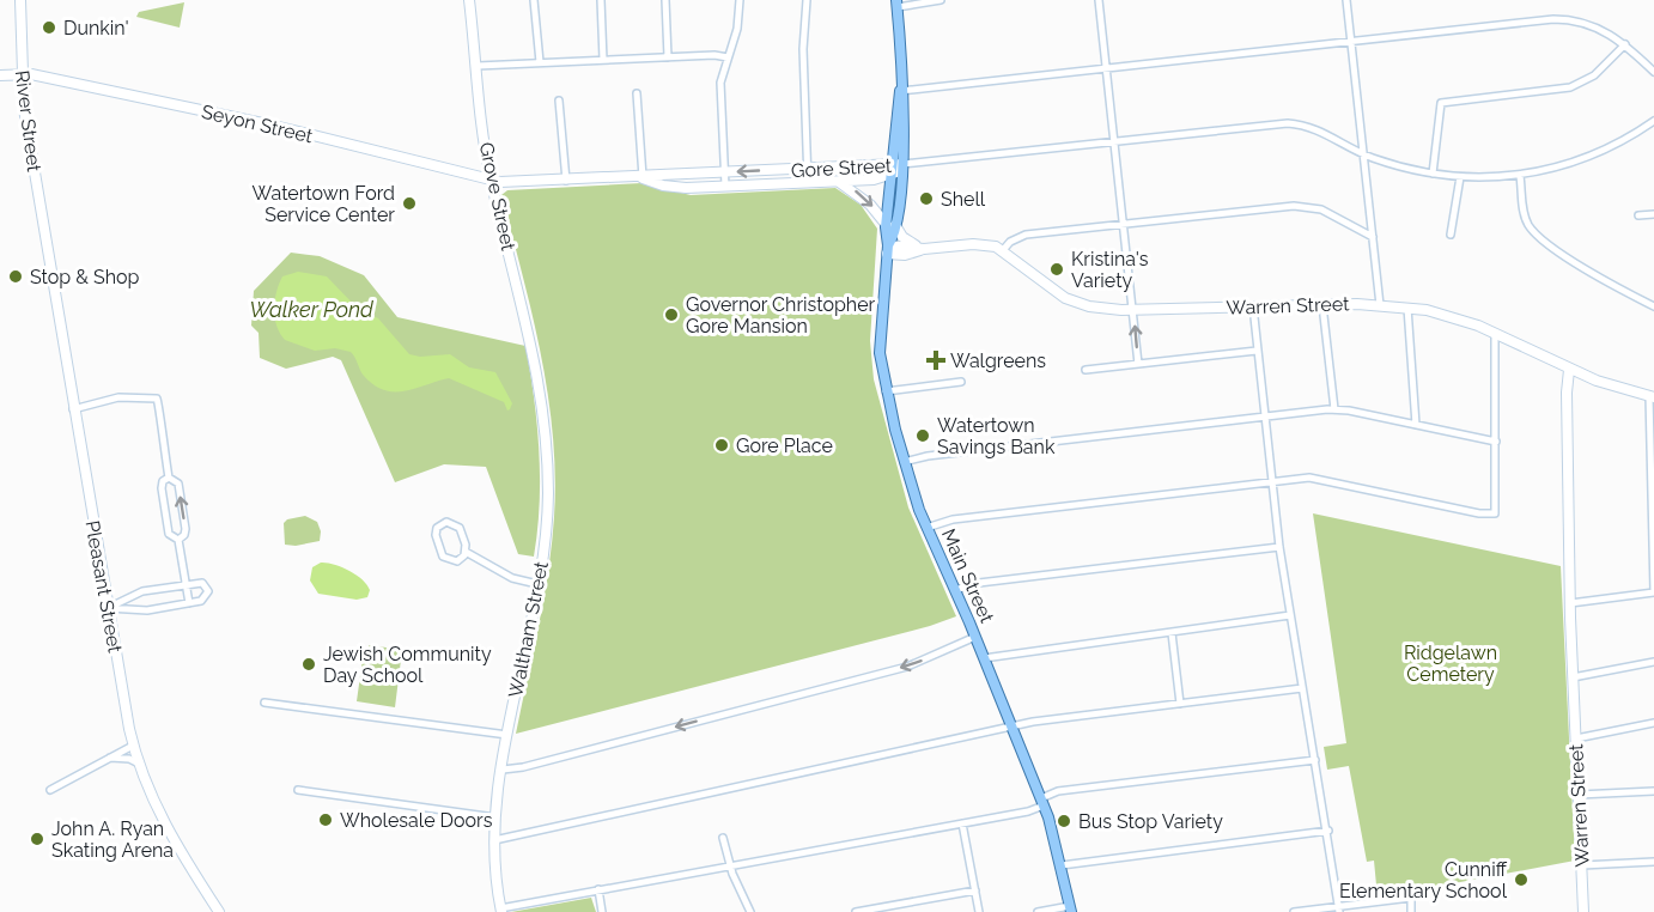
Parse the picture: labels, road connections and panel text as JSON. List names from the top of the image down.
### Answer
{
  "streets": {
    "main road": ["Main Street"],
    "street": [
      "River Street",
      "Seyon Street",
      "Gore Street",
      "Grove Street",
      "Warren Street",
      "Pleasant Street",
      "Waltham Street"
    ]
  },
  "crossings": [
    ["River Street", "Seyon Street"],
    ["River Street", "Pleasant Street"],
    ["Seyon Street", "Gore Street"],
    ["Seyon Street", "Grove Street"],
    ["Gore Street", "Grove Street"],
    ["Gore Street", "Main Street"],
    ["Grove Street", "Waltham Street"],
    ["Warren Street", "Main Street"]
  ],
  "water": ["Walker Pond"],
  "parks": ["Ridgelawn Cemetery"],
  "places": {
    "other": [
      "Dunkin'",
      "Shell",
      "Watertown Ford Service Center",
      "Kristina's Variety",
      "Stop & Shop",
      "Governor Christopher Gore Mansion",
      "Watertown Savings Bank",
      "Gore Place",
      "Jewish Community Day School",
      "Wholesale Doors",
      "Bus Stop Variety",
      "John A. Ryan Skating Arena",
      "Cunniff Elementary School"
    ],
    "health": ["Walgreens"]
  }
}
